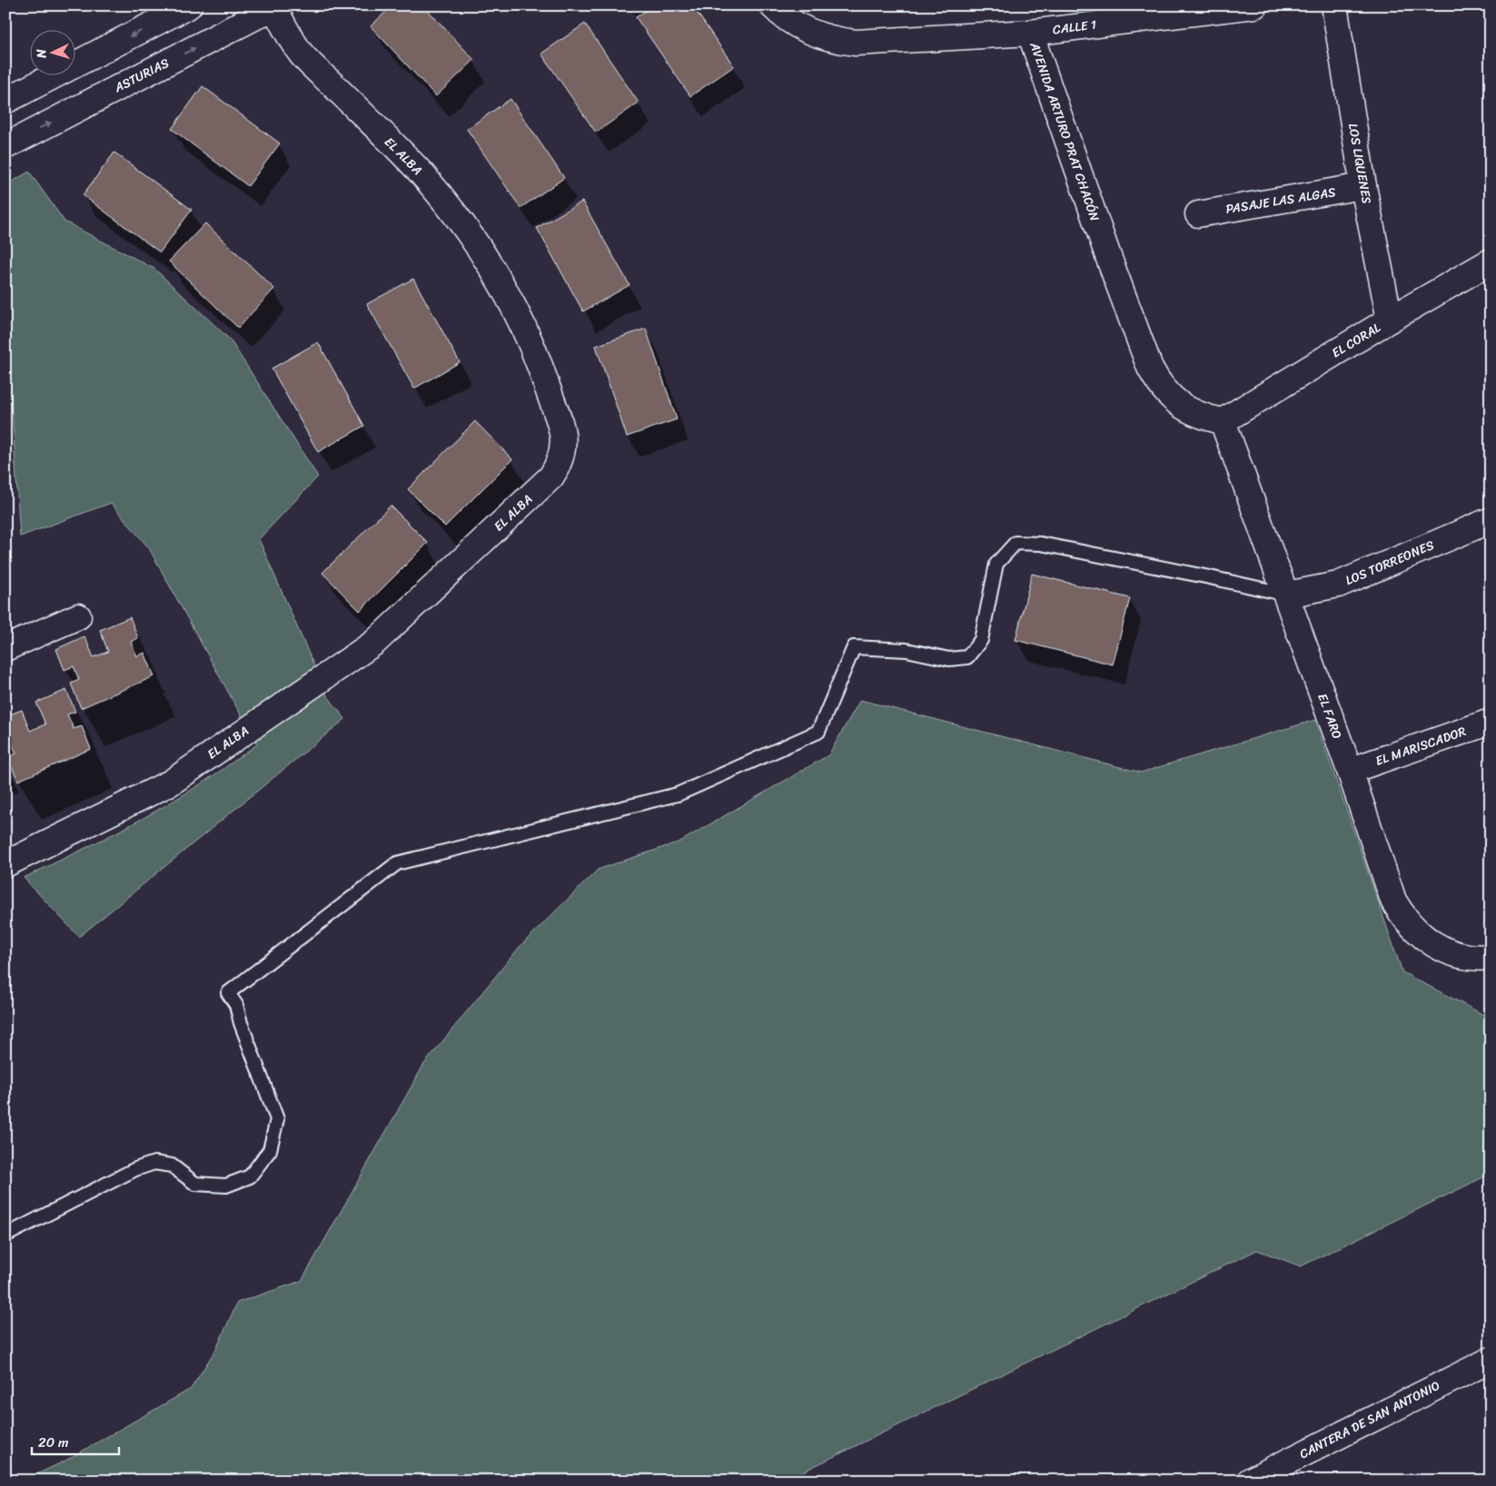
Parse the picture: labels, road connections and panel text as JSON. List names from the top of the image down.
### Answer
{
  "streets": {
    "street": [
      "CALLE 1",
      "ASTURIAS",
      "AVENIDA ARTURO PRAT CHACÓN",
      "EL ALBA",
      "LOS LIQUENES",
      "PASAJE LAS ALGAS",
      "EL CORAL",
      "LOS TORREONES",
      "EL FARO",
      "EL MARISCADOR",
      "CANTERA DE SAN ANTONIO"
    ]
  },
  "crossings": [
    ["CALLE 1", "AVENIDA ARTURO PRAT CHACÓN"],
    ["ASTURIAS", "EL ALBA"],
    ["AVENIDA ARTURO PRAT CHACÓN", "EL CORAL"],
    ["AVENIDA ARTURO PRAT CHACÓN", "EL FARO"],
    ["LOS LIQUENES", "PASAJE LAS ALGAS"],
    ["LOS LIQUENES", "EL CORAL"],
    ["EL CORAL", "EL FARO"],
    ["LOS TORREONES", "EL FARO"],
    ["EL FARO", "EL MARISCADOR"]
  ],
  "scale_bar": "20 m",
  "north": "left"
}
